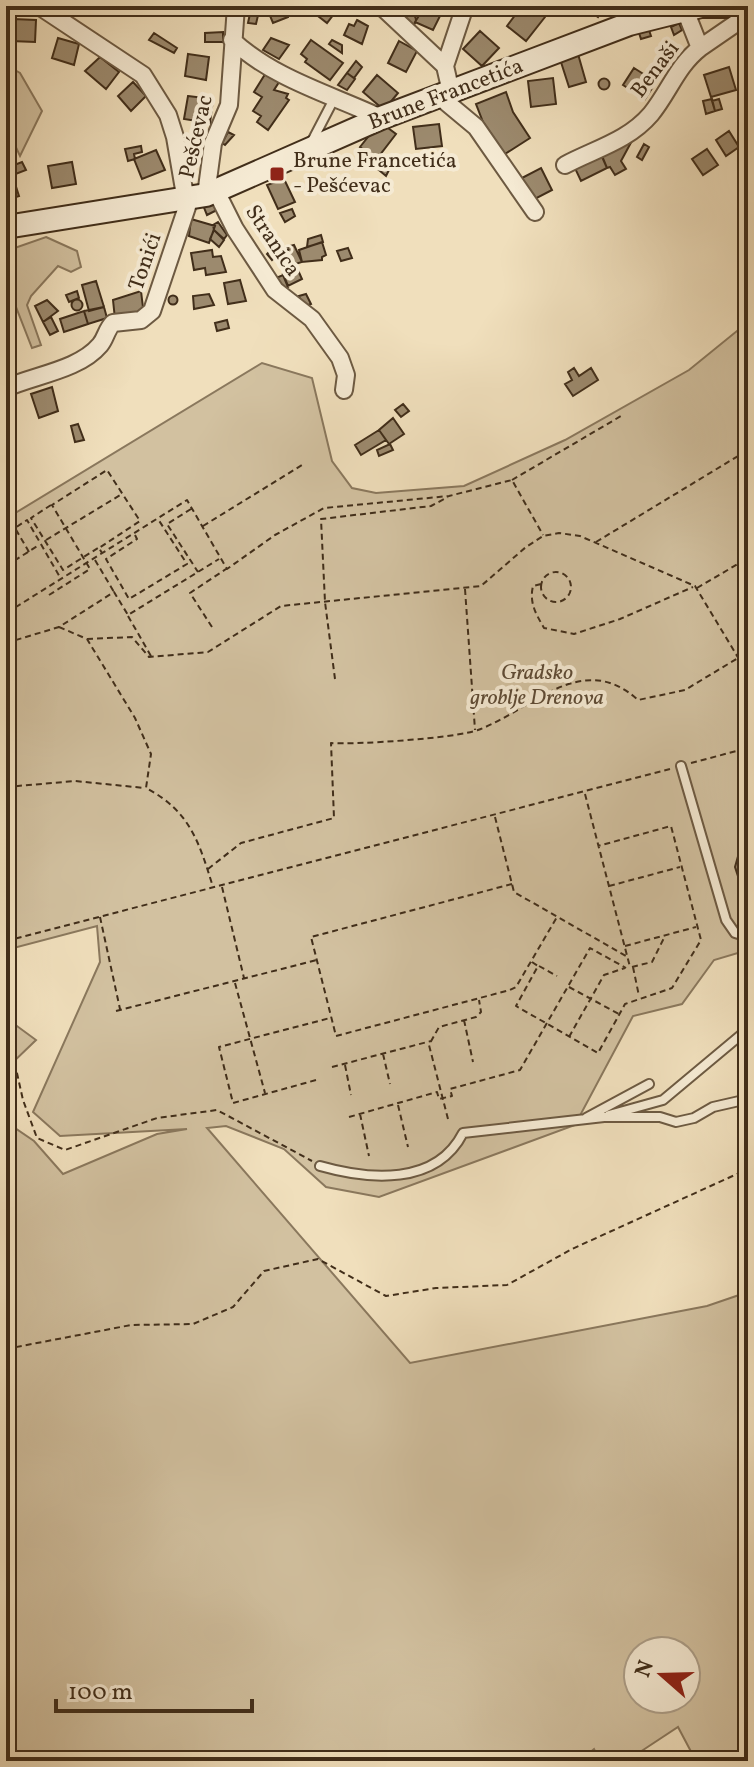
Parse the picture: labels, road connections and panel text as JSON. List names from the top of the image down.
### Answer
{
  "streets": {
    "street": [
      "Benaši",
      "Brune Francetića",
      "Pešćevac",
      "Stranica",
      "Tonići"
    ]
  },
  "crossings": [
    ["Benaši", "Brune Francetića"],
    ["Brune Francetića", "Pešćevac"],
    ["Brune Francetića", "Stranica"],
    ["Brune Francetića", "Tonići"],
    ["Pešćevac", "Stranica"],
    ["Pešćevac", "Tonići"],
    ["Stranica", "Tonići"]
  ],
  "parks": ["Gradsko groblje Drenova"],
  "places": {
    "transit": ["Brune Francetića - Pešćevac"]
  },
  "scale_bar": "100 m",
  "north": "left"
}
